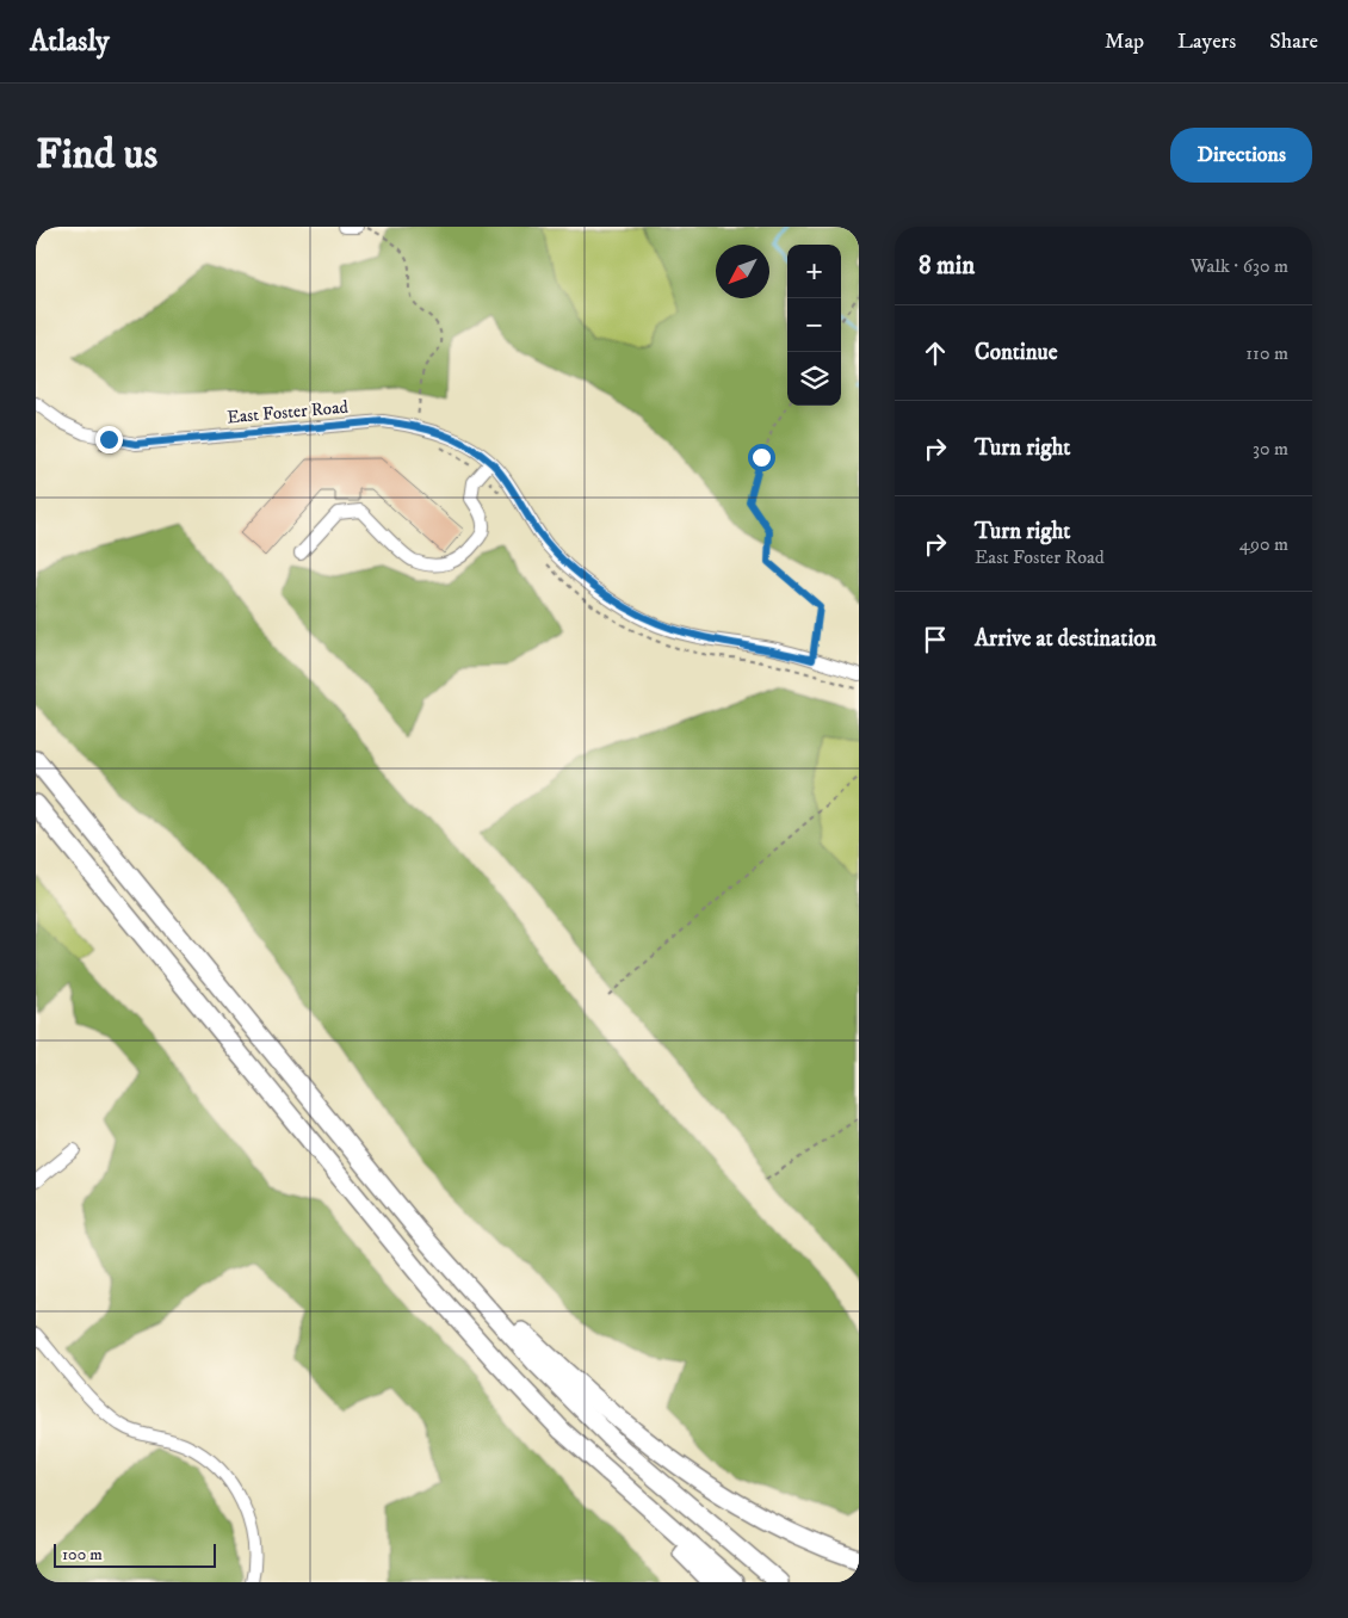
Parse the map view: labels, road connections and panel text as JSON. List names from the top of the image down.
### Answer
{
  "streets": {
    "street": ["East Foster Road"]
  },
  "scale_bar": "100 m",
  "north": "bottom left",
  "page": {
    "header": "Atlasly",
    "nav": ["Map", "Layers", "Share"],
    "buttons": "Directions",
    "title": "Find us",
    "heading": ["8 min", "Walk · 630 m"],
    "map_buttons": ["+", "−"],
    "list": [
      ["Continue", "110 m"],
      ["Turn right", "30 m"],
      ["Turn right", "East Foster Road", "490 m"],
      "Arrive at destination"
    ],
    "scale": "100 m"
  }
}
